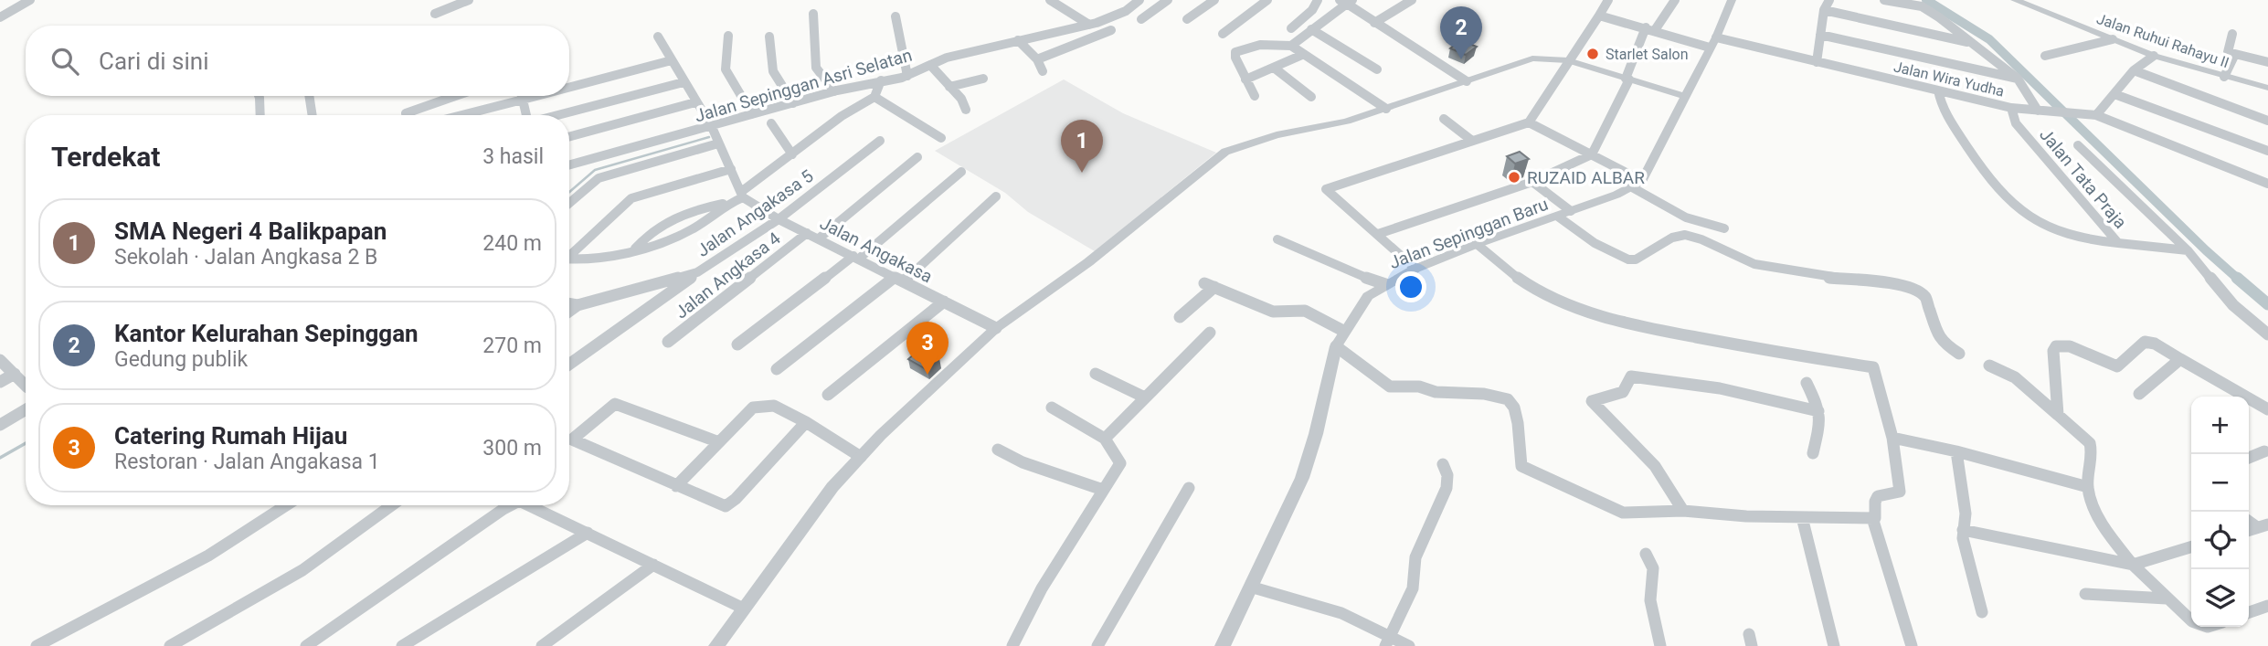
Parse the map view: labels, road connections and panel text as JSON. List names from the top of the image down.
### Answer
{
  "streets": {
    "street": [
      "Jalan Ruhui Rahayu II",
      "Jalan Wira Yudha",
      "Jalan Sepinggan Asri Selatan",
      "Jalan Tata Praja",
      "Jalan Angakasa 5",
      "Jalan Sepinggan Baru",
      "Jalan Angakasa",
      "Jalan Angkasa 4"
    ]
  },
  "crossings": [
    ["Jalan Wira Yudha", "Jalan Tata Praja"],
    ["Jalan Angakasa 5", "Jalan Angakasa"],
    ["Jalan Angakasa", "Jalan Angkasa 4"]
  ],
  "places": ["Starlet Salon", "RUZAID ALBAR"],
  "page": {
    "pins": ["2", "1", "3"],
    "search": "Cari di sini",
    "heading": ["Terdekat", "3 hasil"],
    "list": [
      {
        "mark": "1",
        "name": "SMA Negeri 4 Balikpapan",
        "note": "Sekolah · Jalan Angkasa 2 B",
        "value": "240 m"
      },
      {
        "mark": "2",
        "name": "Kantor Kelurahan Sepinggan",
        "note": "Gedung publik",
        "value": "270 m"
      },
      {
        "mark": "3",
        "name": "Catering Rumah Hijau",
        "note": "Restoran · Jalan Angakasa 1",
        "value": "300 m"
      }
    ],
    "map_buttons": ["+", "−"]
  }
}
